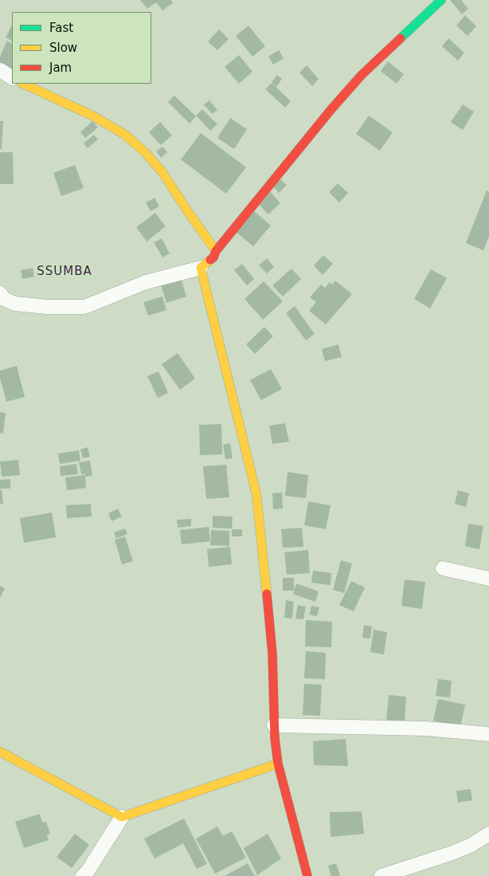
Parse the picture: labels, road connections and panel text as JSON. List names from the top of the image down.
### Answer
{
  "districts": ["SSUMBA"],
  "legend": ["Fast", "Slow", "Jam"]
}
